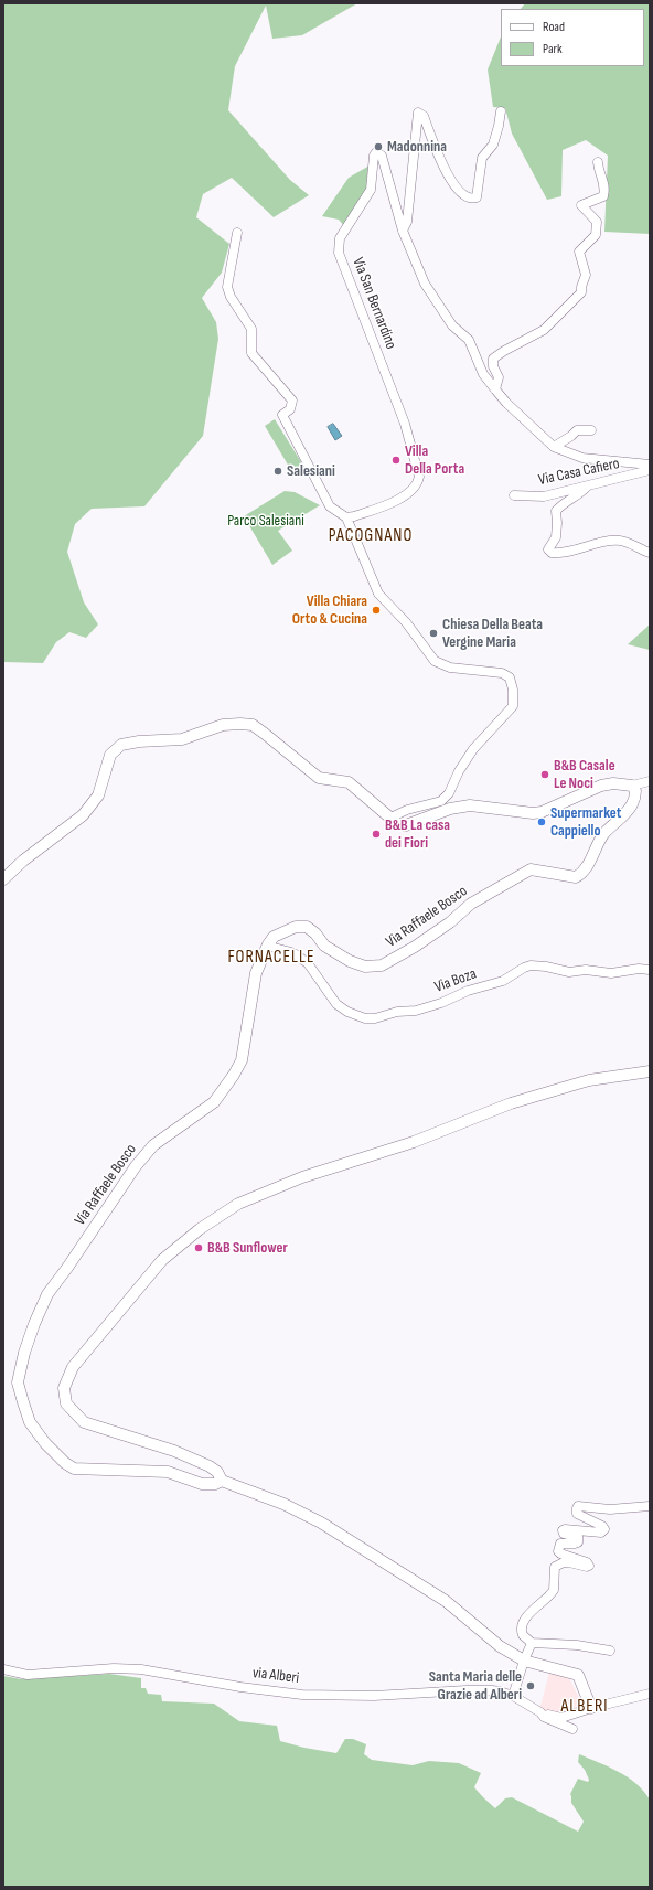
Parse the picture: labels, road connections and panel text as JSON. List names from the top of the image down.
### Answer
{
  "streets": {
    "street": [
      "Via San Bernardino",
      "Via Casa Cafiero",
      "Via Raffaele Bosco",
      "Via Boza",
      "via Alberi"
    ]
  },
  "crossings": [
    ["Via San Bernardino", "Via Casa Cafiero"],
    ["Via Raffaele Bosco", "Via Boza"]
  ],
  "districts": ["PACOGNANO", "FORNACELLE", "ALBERI"],
  "parks": ["Parco Salesiani"],
  "places": [
    "Madonnina",
    "Villa Della Porta",
    "Salesiani",
    "Villa Chiara Orto & Cucina",
    "Chiesa Della Beata Vergine Maria",
    "B&B Casale Le Noci",
    "Supermarket Cappiello",
    "B&B La casa dei Fiori",
    "B&B Sunflower",
    "Santa Maria delle Grazie ad Alberi"
  ],
  "legend": ["Road", "Park"]
}
